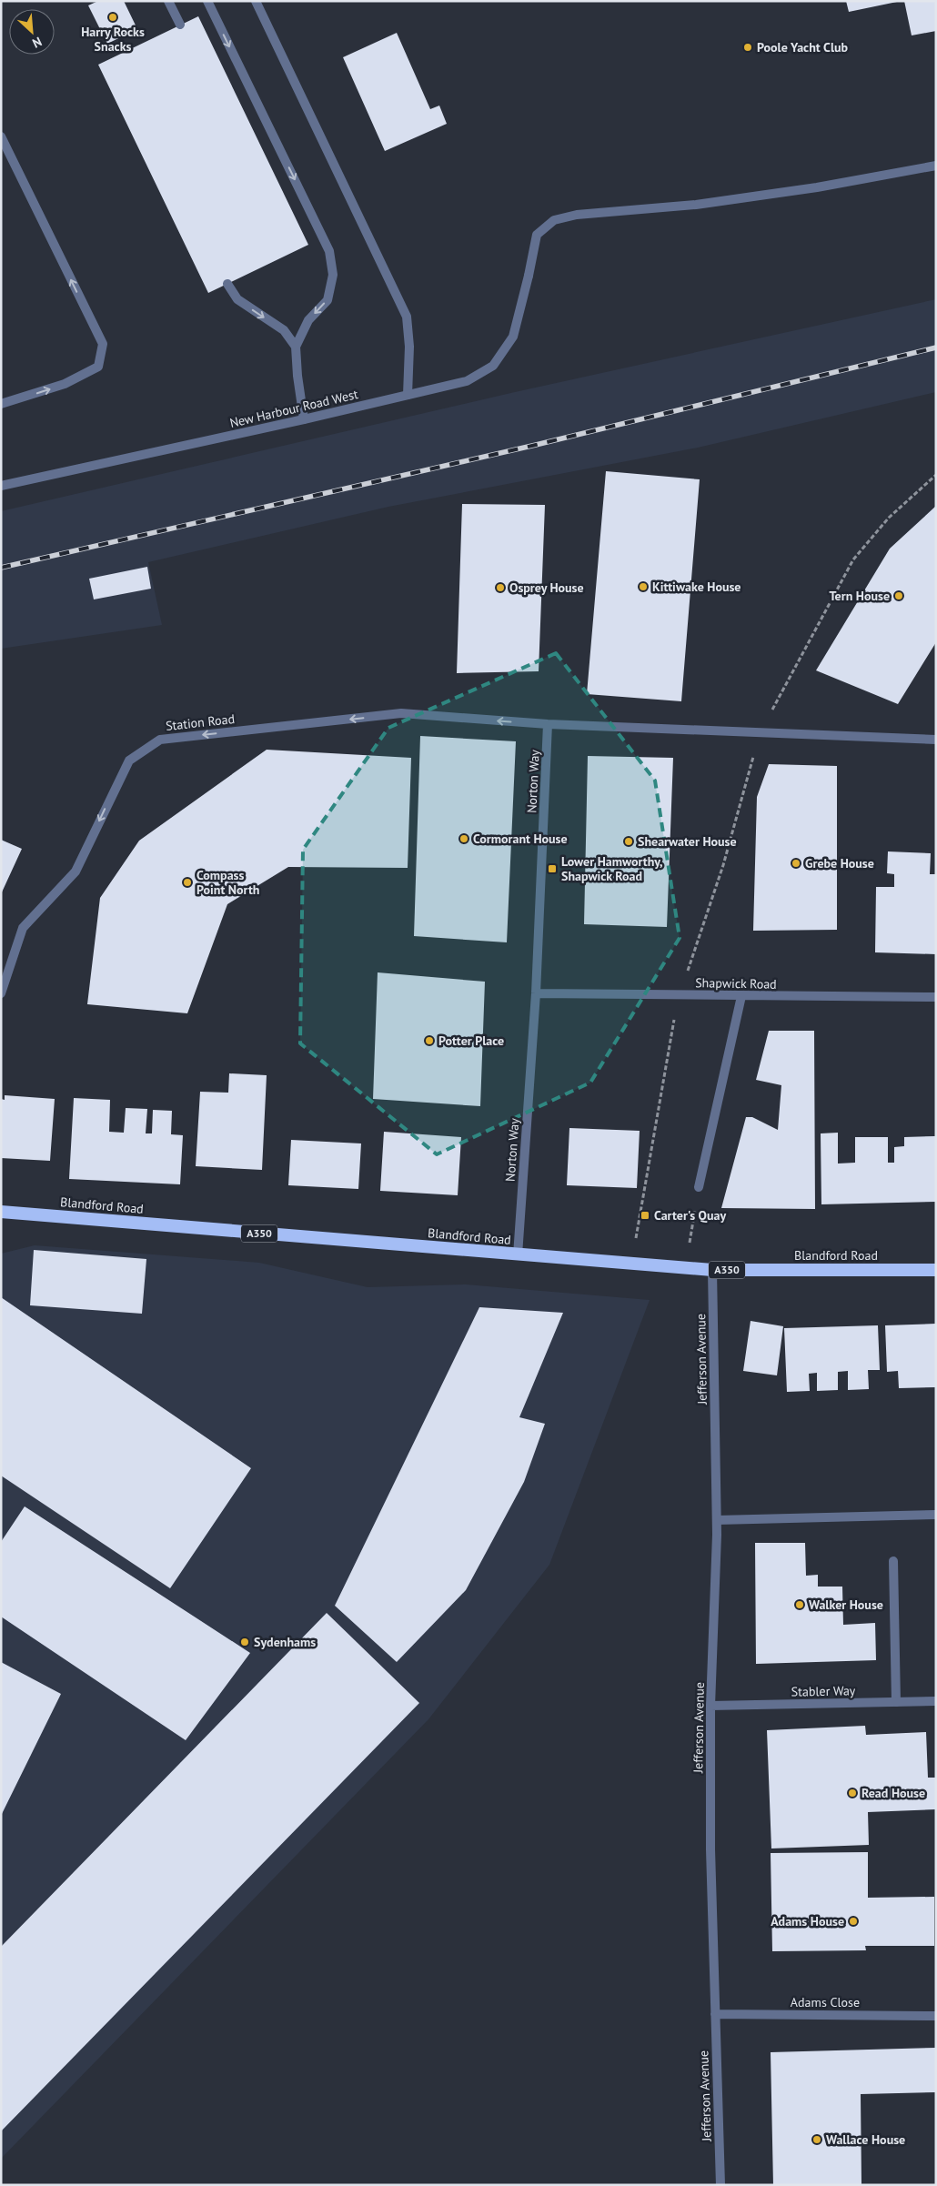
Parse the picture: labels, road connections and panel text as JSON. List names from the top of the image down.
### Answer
{
  "streets": {
    "highway": ["Blandford Road", "A350"],
    "street": [
      "New Harbour Road West",
      "Station Road",
      "Norton Way",
      "Shapwick Road",
      "Jefferson Avenue",
      "Stabler Way",
      "Adams Close"
    ]
  },
  "crossings": [
    ["Station Road", "Norton Way"],
    ["Norton Way", "Shapwick Road"],
    ["Norton Way", "Blandford Road"],
    ["Blandford Road", "Jefferson Avenue"],
    ["Jefferson Avenue", "Stabler Way"],
    ["Jefferson Avenue", "Adams Close"]
  ],
  "one_way": ["Station Road"],
  "places": {
    "other": [
      "Harry Rocks Snacks",
      "Poole Yacht Club",
      "Kittiwake House",
      "Osprey House",
      "Tern House",
      "Cormorant House",
      "Shearwater House",
      "Grebe House",
      "Compass Point North",
      "Potter Place",
      "Walker House",
      "Sydenhams",
      "Read House",
      "Adams House",
      "Wallace House"
    ],
    "transit": ["Lower Hamworthy, Shapwick Road", "Carter's Quay"]
  },
  "north": "bottom right"
}
